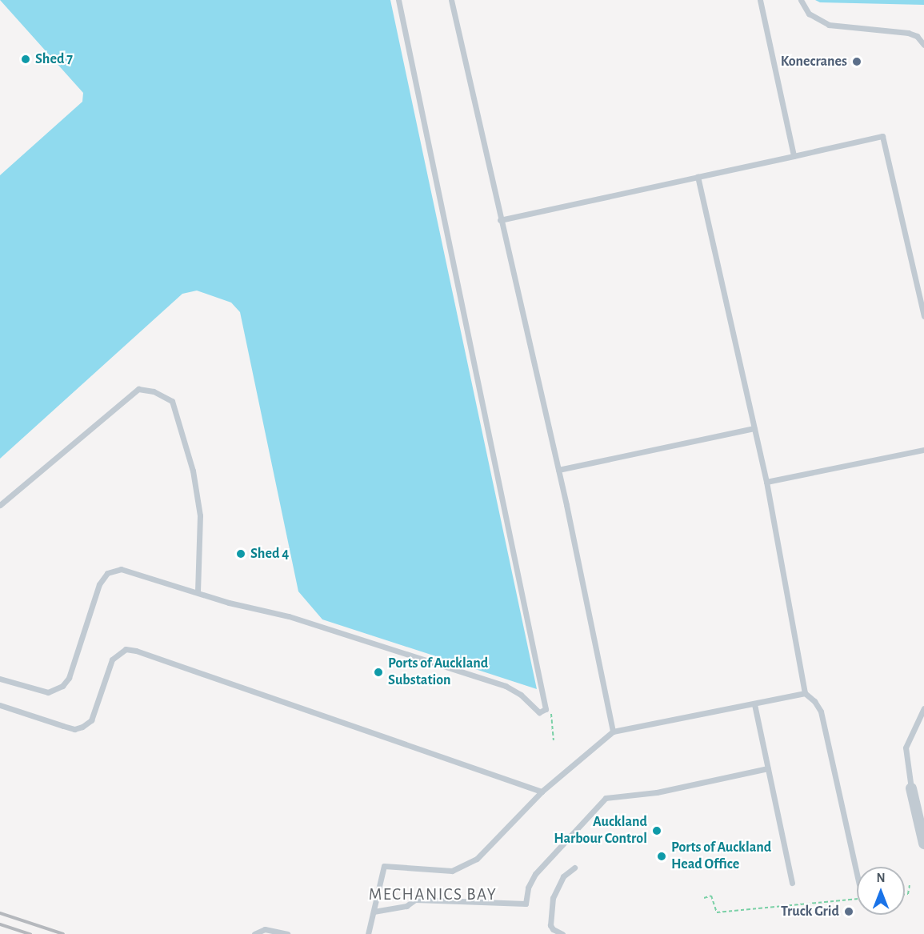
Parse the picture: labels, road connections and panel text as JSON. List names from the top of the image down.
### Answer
{
  "districts": ["MECHANICS BAY"],
  "places": [
    "Shed 7",
    "Konecranes",
    "Shed 4",
    "Ports of Auckland Substation",
    "Auckland Harbour Control",
    "Ports of Auckland Head Office",
    "Truck Grid"
  ],
  "north": "top"
}
